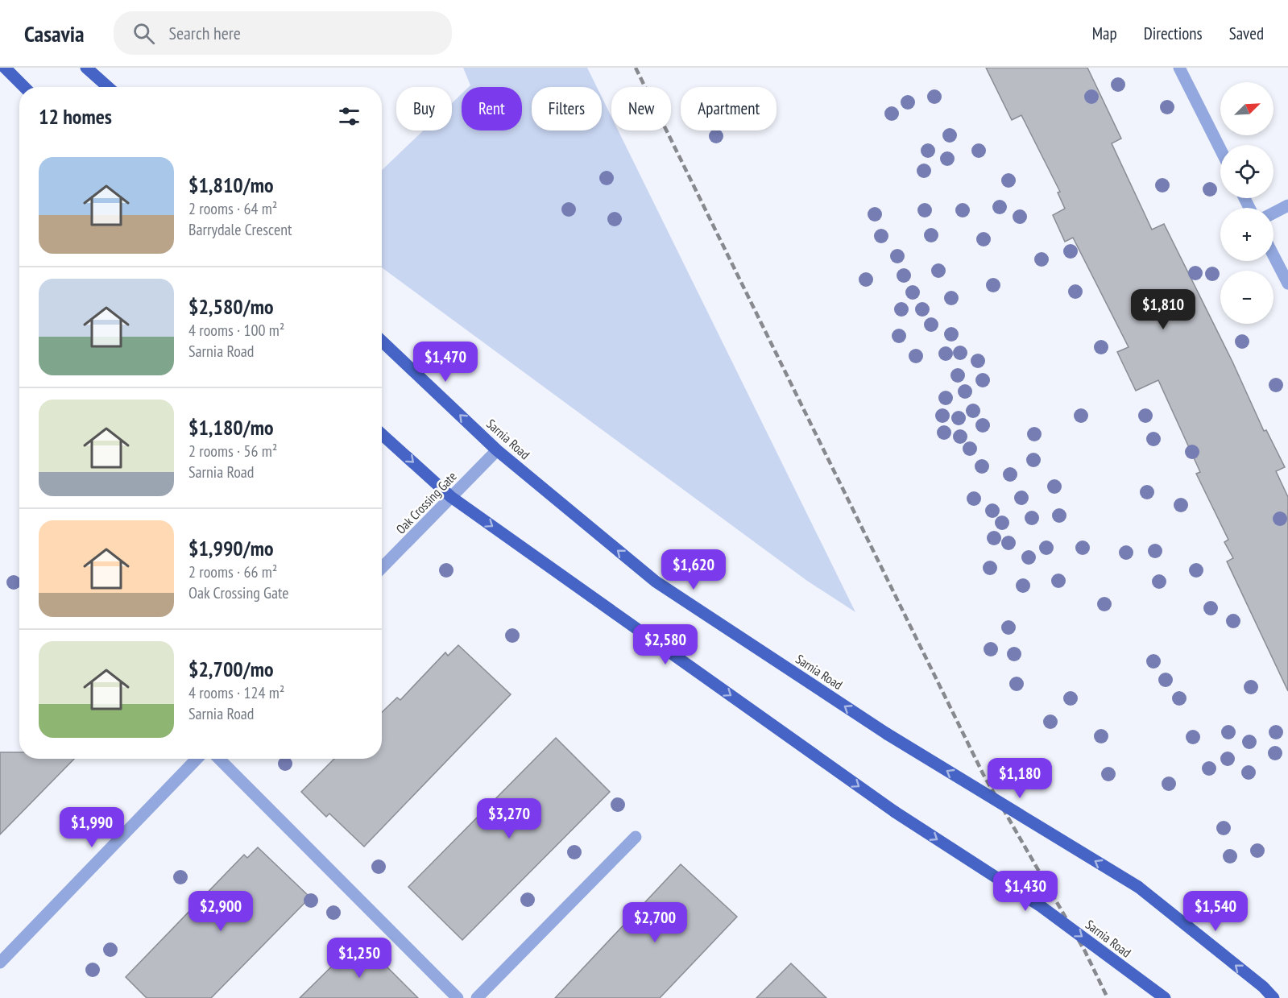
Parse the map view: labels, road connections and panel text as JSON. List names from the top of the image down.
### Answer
{
  "streets": {
    "main road": ["Sarnia Road"],
    "street": ["Oak Crossing Gate"]
  },
  "crossings": [
    ["Sarnia Road", "Oak Crossing Gate"]
  ],
  "north": "top right",
  "page": {
    "header": "Casavia",
    "search": "Search here",
    "nav": ["Map", "Directions", "Saved"],
    "map_buttons": ["+", "−"],
    "chip": [
      "Buy",
      "Rent",
      "Filters",
      "New",
      "Apartment"
    ],
    "heading": "12 homes",
    "list": [
      {
        "name": "$1,810/mo",
        "note": "2 rooms · 64 m² · Barrydale Crescent"
      },
      {
        "name": "$2,580/mo",
        "note": "4 rooms · 100 m² · Sarnia Road"
      },
      {
        "name": "$1,180/mo",
        "note": "2 rooms · 56 m² · Sarnia Road"
      },
      {
        "name": "$1,990/mo",
        "note": "2 rooms · 66 m² · Oak Crossing Gate"
      },
      {
        "name": "$2,700/mo",
        "note": "4 rooms · 124 m² · Sarnia Road"
      }
    ],
    "price": [
      "$1,810",
      "$1,470",
      "$1,620",
      "$2,580",
      "$1,180",
      "$3,270",
      "$1,990",
      "$1,430",
      "$2,900",
      "$1,540",
      "$2,700",
      "$1,250"
    ]
  }
}
